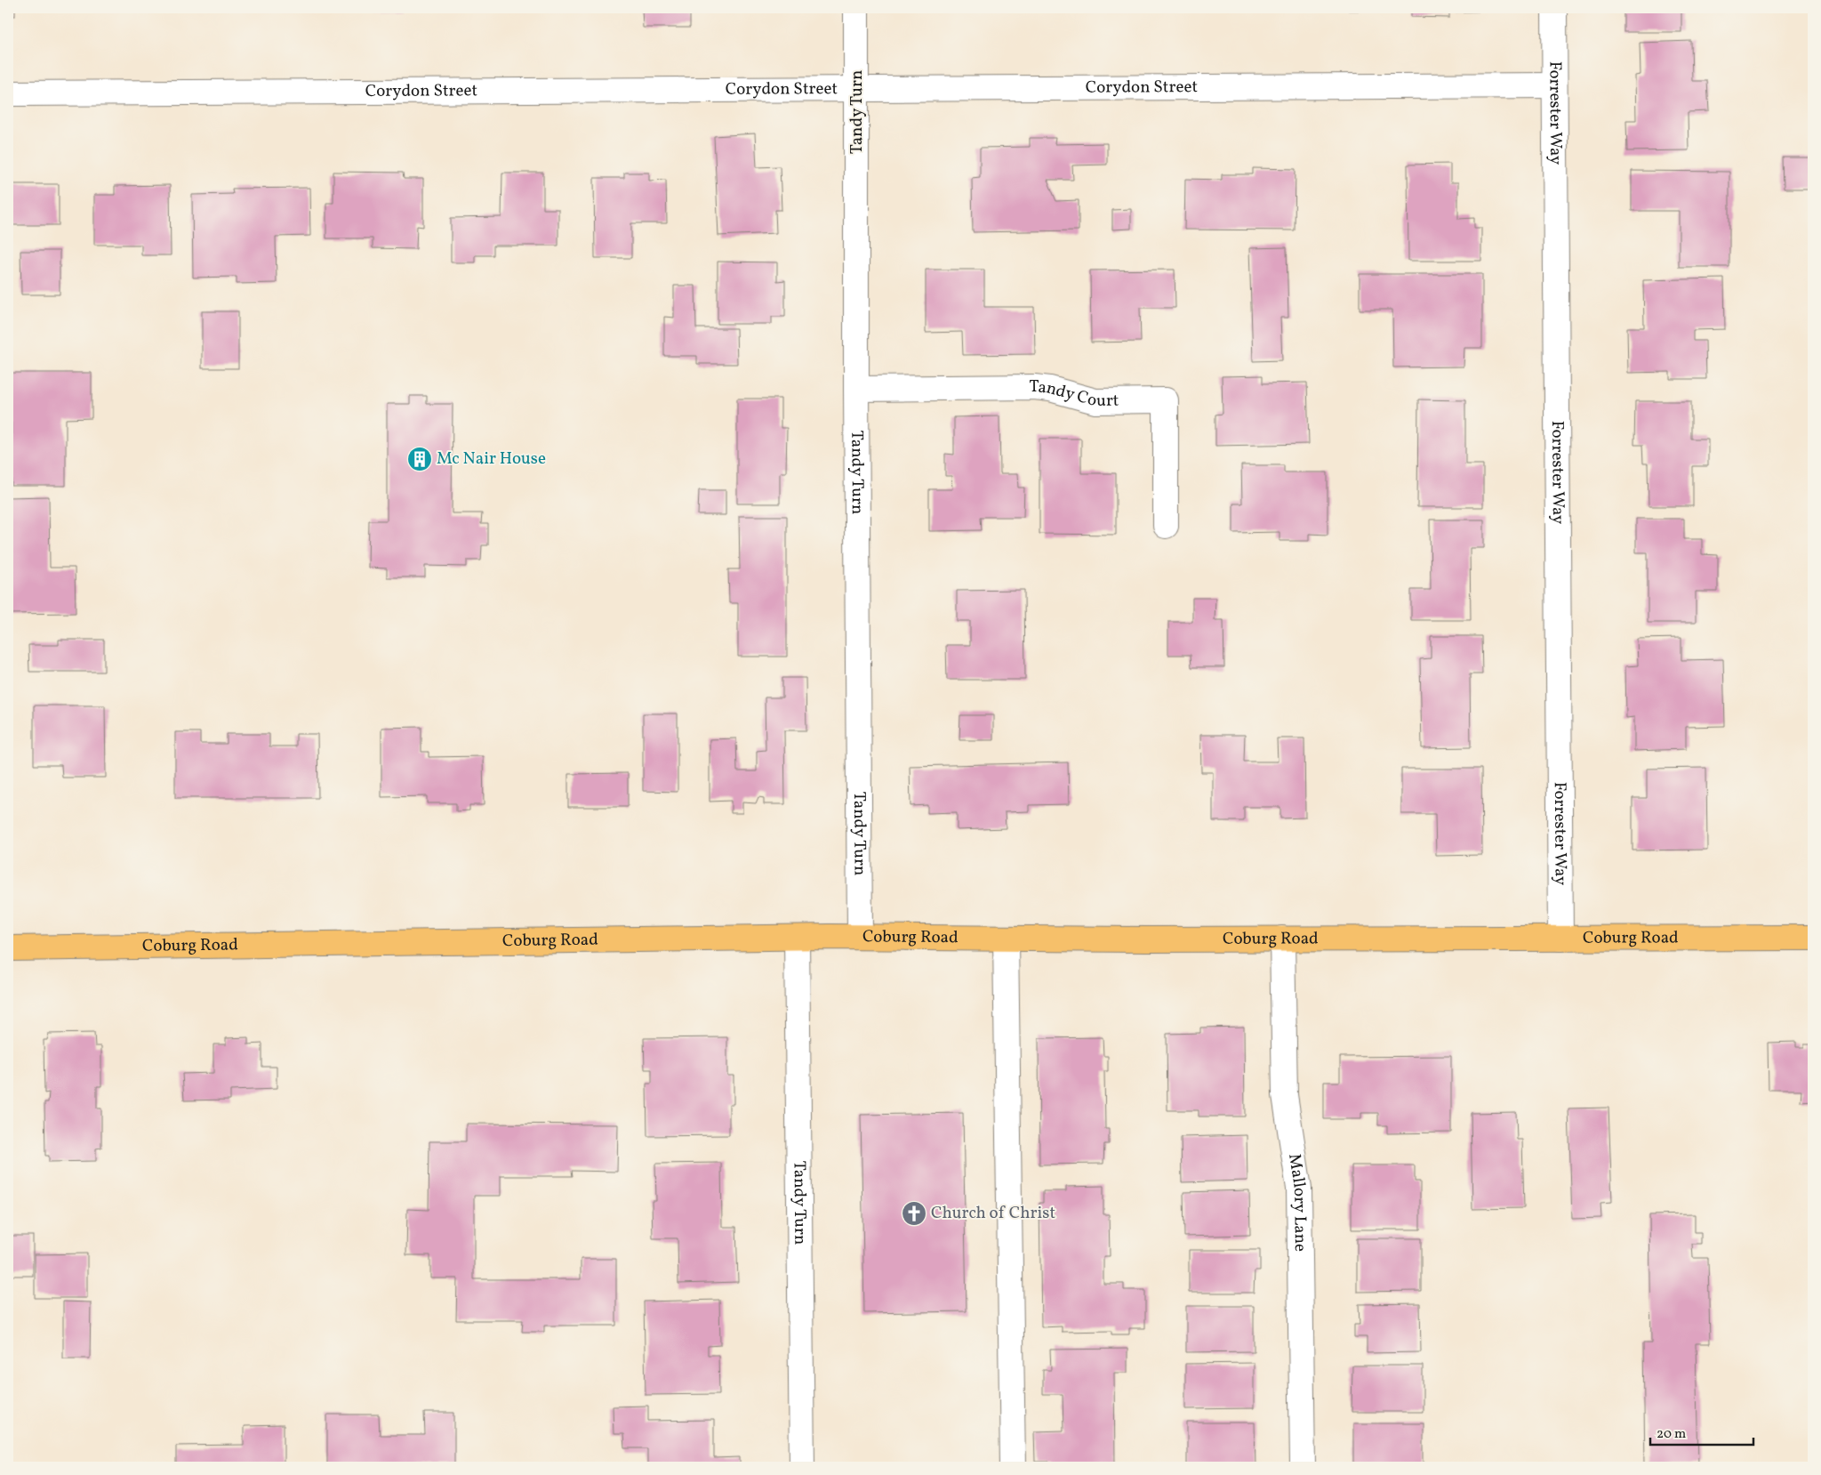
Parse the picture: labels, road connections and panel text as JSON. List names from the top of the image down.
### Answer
{
  "streets": {
    "main road": ["Coburg Road"],
    "street": [
      "Corydon Street",
      "Tandy Turn",
      "Forrester Way",
      "Tandy Court",
      "Mallory Lane"
    ]
  },
  "crossings": [
    ["Corydon Street", "Tandy Turn"],
    ["Corydon Street", "Forrester Way"],
    ["Tandy Turn", "Tandy Court"],
    ["Tandy Turn", "Coburg Road"],
    ["Forrester Way", "Coburg Road"],
    ["Coburg Road", "Mallory Lane"]
  ],
  "places": {
    "building": ["Mc Nair House"],
    "church": ["Church of Christ"]
  },
  "scale_bar": "20 m"
}
